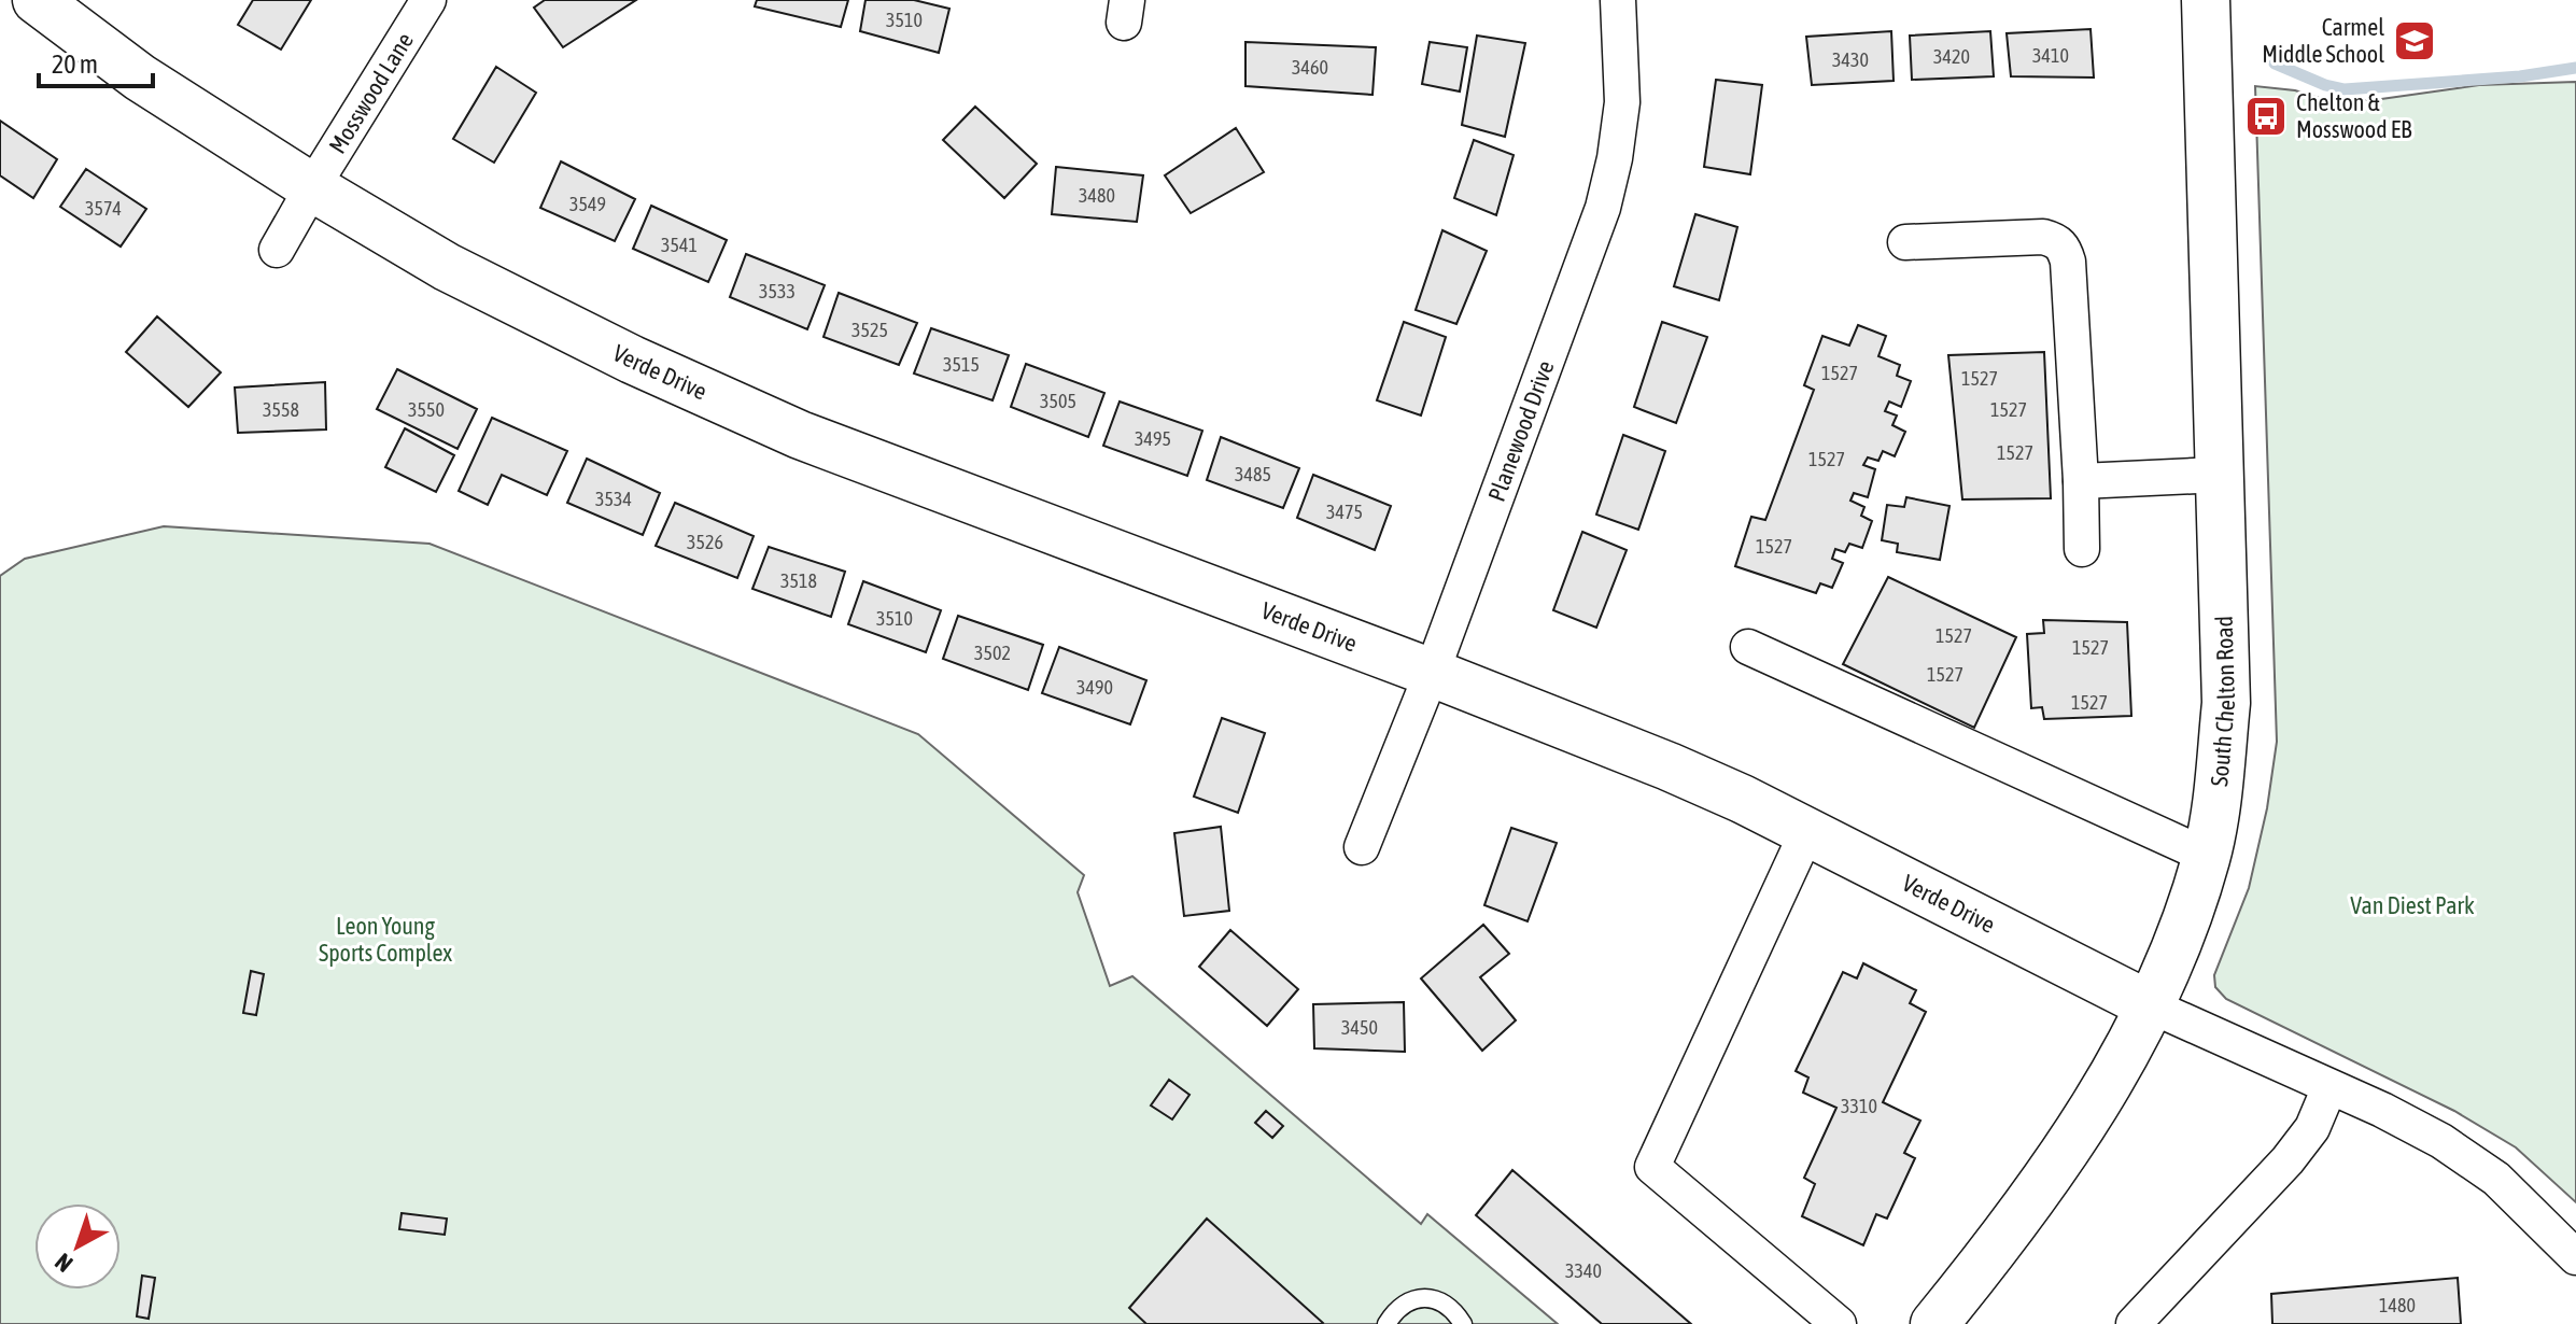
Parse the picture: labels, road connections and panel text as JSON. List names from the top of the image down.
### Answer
{
  "streets": {
    "street": [
      "Mosswood Lane",
      "Verde Drive",
      "Planewood Drive",
      "South Chelton Road"
    ]
  },
  "crossings": [
    ["Mosswood Lane", "Verde Drive"],
    ["Verde Drive", "Planewood Drive"],
    ["Verde Drive", "South Chelton Road"]
  ],
  "parks": ["Van Diest Park", "Leon Young Sports Complex"],
  "places": {
    "school or university": ["Carmel Middle School"],
    "bus stop": ["Chelton & Mosswood EB"]
  },
  "house_numbers": [
    "3510",
    "3410",
    "3420",
    "3430",
    "3460",
    "3480",
    "3549",
    "3574",
    "3541",
    "3533",
    "3525",
    "3515",
    "1527",
    "1527",
    "3505",
    "3558",
    "3550",
    "1527",
    "3495",
    "1527",
    "1527",
    "3485",
    "3534",
    "3475",
    "3526",
    "1527",
    "3518",
    "3510",
    "1527",
    "1527",
    "3502",
    "1527",
    "3490",
    "1527",
    "3450",
    "3310",
    "3340",
    "1480"
  ],
  "scale_bar": "20 m",
  "north": "bottom left"
}
